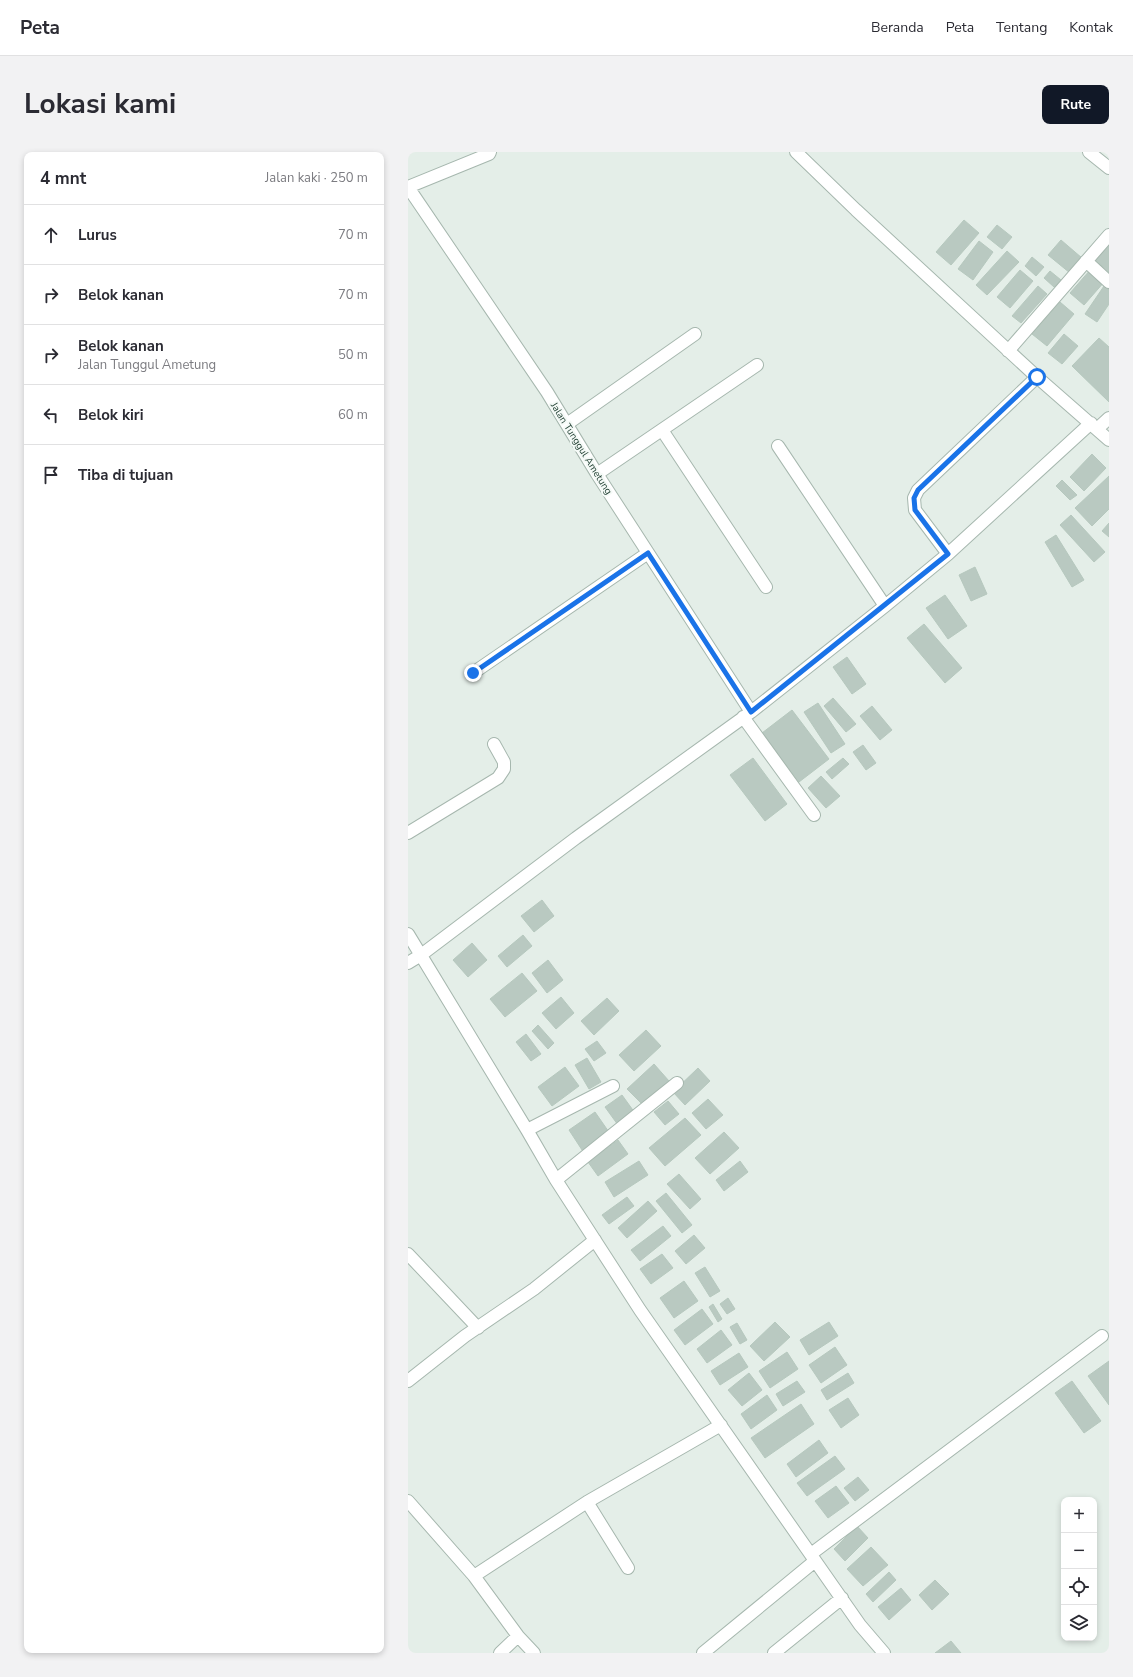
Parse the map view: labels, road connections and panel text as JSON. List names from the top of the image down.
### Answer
{
  "streets": {
    "street": ["Jalan Tunggul Ametung"]
  },
  "page": {
    "header": "Peta",
    "nav": [
      "Beranda",
      "Peta",
      "Tentang",
      "Kontak"
    ],
    "title": "Lokasi kami",
    "buttons": "Rute",
    "heading": ["4 mnt", "Jalan kaki · 250 m"],
    "list": [
      ["Lurus", "70 m"],
      ["Belok kanan", "70 m"],
      ["Belok kanan", "Jalan Tunggul Ametung", "50 m"],
      ["Belok kiri", "60 m"],
      "Tiba di tujuan"
    ],
    "map_buttons": ["+", "−"]
  }
}
